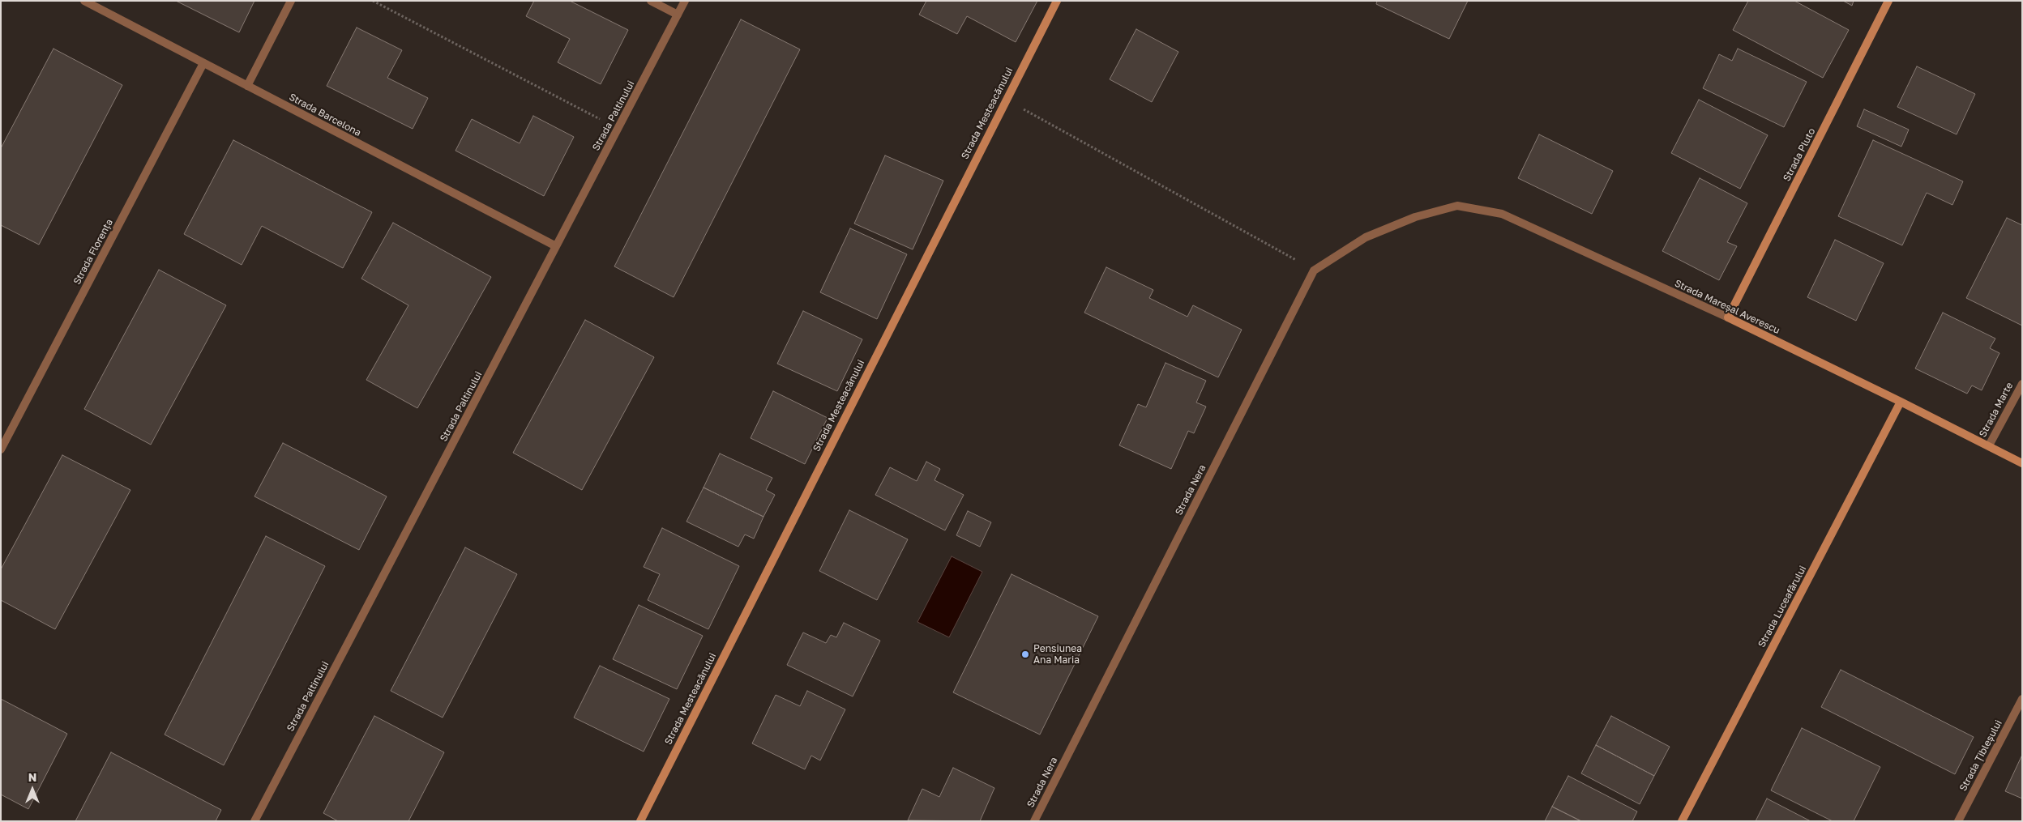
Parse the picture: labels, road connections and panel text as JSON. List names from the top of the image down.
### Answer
{
  "streets": {
    "street": [
      "Strada Mesteacănului",
      "Strada Barcelona",
      "Strada Paltinului",
      "Strada Pluto",
      "Strada Florența",
      "Strada Mareșal Averescu",
      "Strada Marte",
      "Strada Nera",
      "Strada Luceafărului",
      "Strada Țibleșului"
    ]
  },
  "crossings": [
    ["Strada Barcelona", "Strada Paltinului"],
    ["Strada Barcelona", "Strada Florența"],
    ["Strada Pluto", "Strada Mareșal Averescu"],
    ["Strada Mareșal Averescu", "Strada Marte"],
    ["Strada Mareșal Averescu", "Strada Nera"],
    ["Strada Mareșal Averescu", "Strada Luceafărului"]
  ],
  "places": ["Pensiunea Ana Maria"],
  "north": "top"
}
